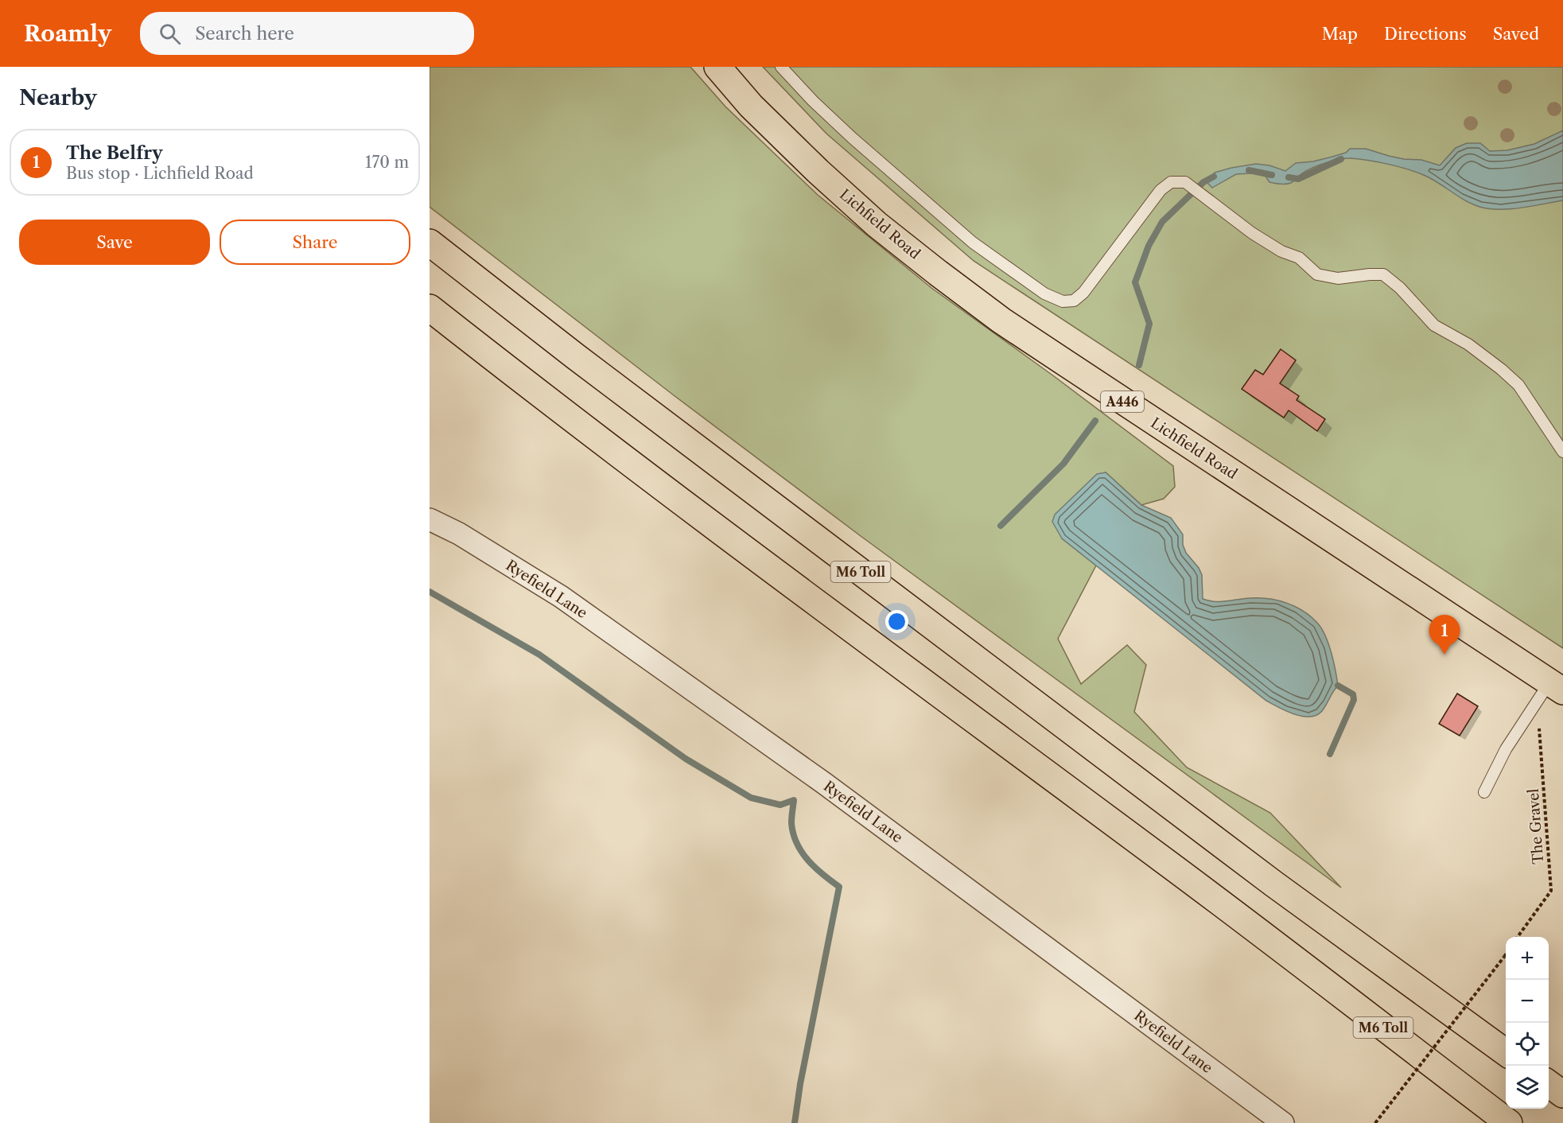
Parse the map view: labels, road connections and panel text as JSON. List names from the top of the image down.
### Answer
{
  "streets": {
    "highway": ["Lichfield Road", "A446", "M6 Toll"],
    "street": ["Ryefield Lane"],
    "path": ["The Gravel"]
  },
  "crossings": [
    ["Lichfield Road", "The Gravel"]
  ],
  "page": {
    "header": "Roamly",
    "search": "Search here",
    "nav": ["Map", "Directions", "Saved"],
    "heading": "Nearby",
    "list": [
      {
        "mark": "1",
        "name": "The Belfry",
        "note": "Bus stop · Lichfield Road",
        "value": "170 m"
      }
    ],
    "buttons": ["Save", "Share"],
    "pins": "1",
    "map_buttons": ["+", "−"]
  }
}
